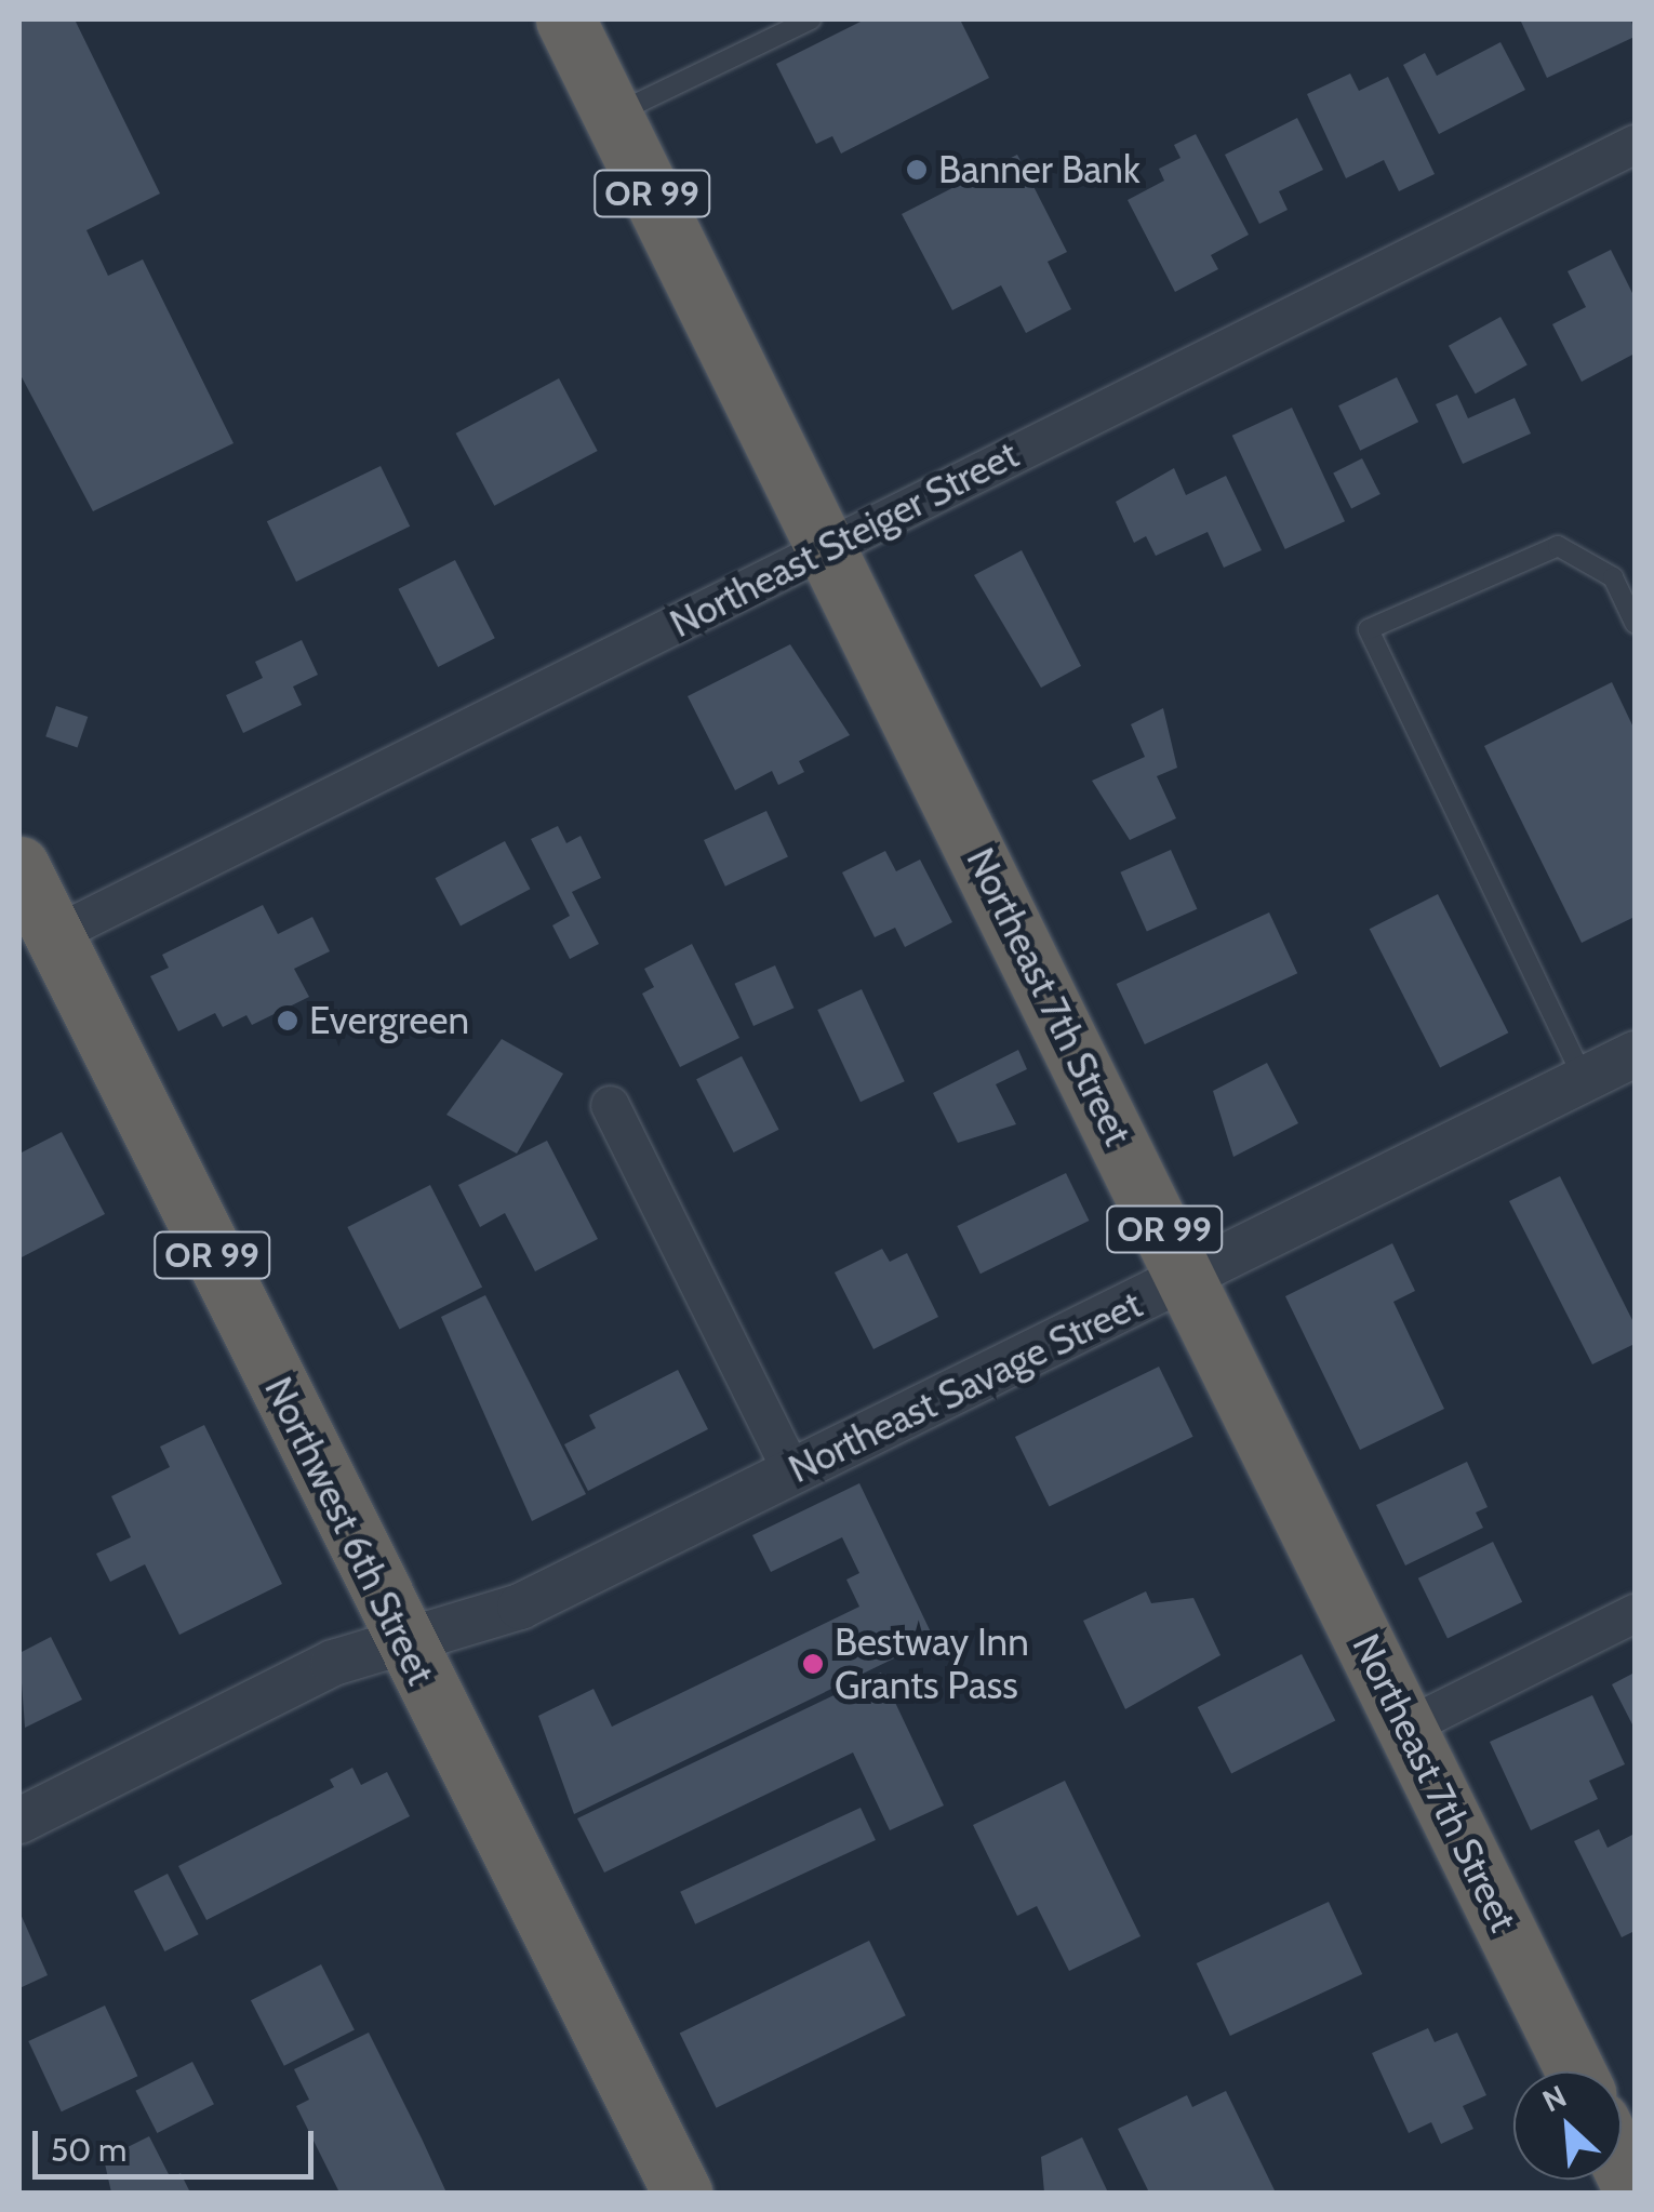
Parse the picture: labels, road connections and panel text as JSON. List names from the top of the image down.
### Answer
{
  "streets": {
    "highway": ["OR 99", "Northeast 7th Street", "Northwest 6th Street"],
    "street": ["Northeast Steiger Street", "Northeast Savage Street"]
  },
  "crossings": [
    ["Northeast Steiger Street", "Northeast 7th Street"],
    ["Northeast Steiger Street", "Northwest 6th Street"],
    ["Northeast 7th Street", "Northeast Savage Street"],
    ["Northeast Savage Street", "Northwest 6th Street"]
  ],
  "places": ["Banner Bank", "Evergreen", "Bestway Inn Grants Pass"],
  "scale_bar": "50 m",
  "north": "top left"
}
